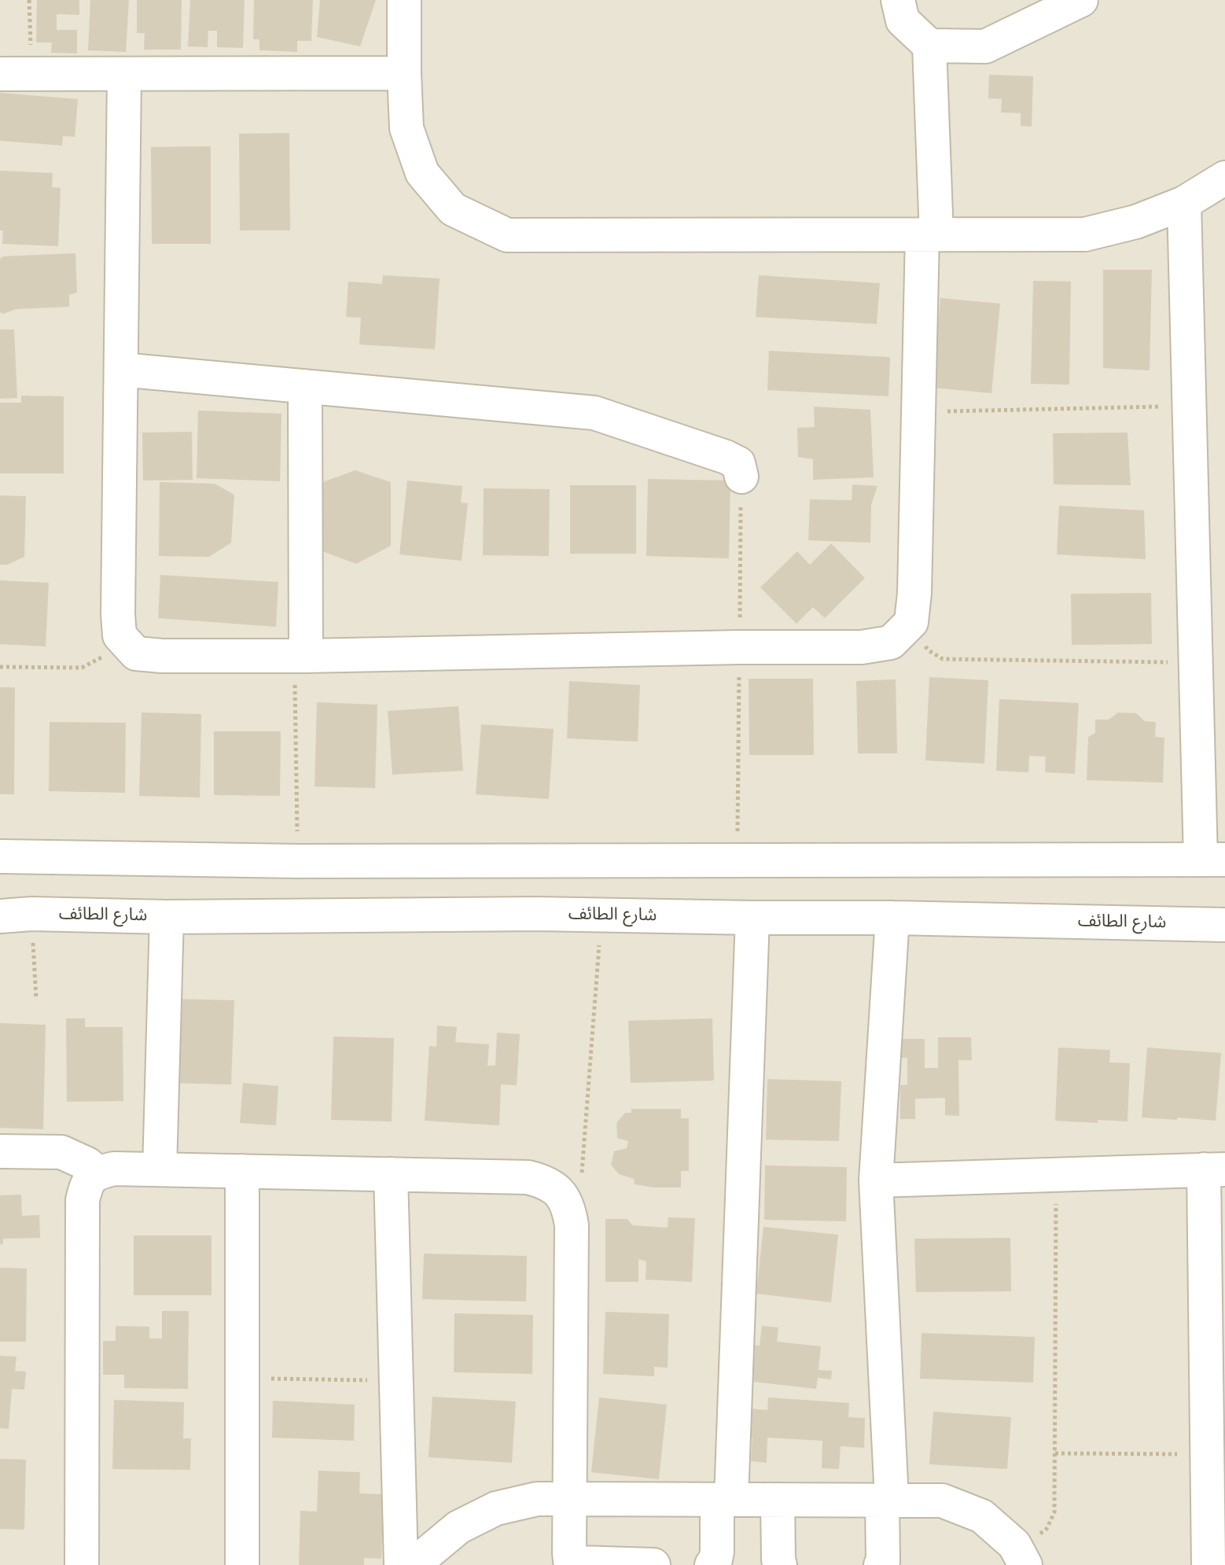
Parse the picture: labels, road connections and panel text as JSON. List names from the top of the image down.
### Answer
{
  "streets": {
    "street": ["شارع الطائف"]
  }
}
